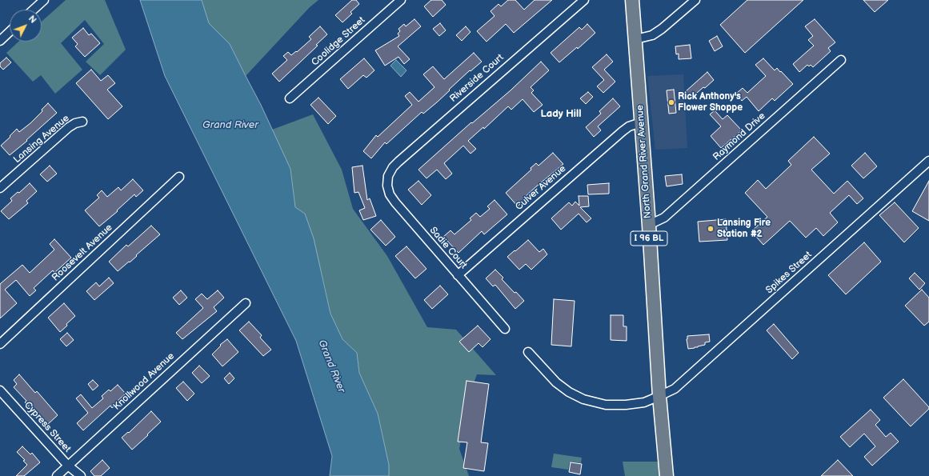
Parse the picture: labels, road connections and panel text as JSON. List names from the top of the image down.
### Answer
{
  "streets": {
    "main road": ["North Grand River Avenue", "I 96 BL"],
    "street": [
      "Coolidge Street",
      "Riverside Court",
      "Raymond Drive",
      "Lansing Avenue",
      "Culver Avenue",
      "Sadie Court",
      "Roosevelt Avenue",
      "Spikes Street",
      "Knollwood Avenue",
      "Cypress Street"
    ]
  },
  "crossings": [
    ["Riverside Court", "Sadie Court"],
    ["Raymond Drive", "North Grand River Avenue"],
    ["North Grand River Avenue", "Culver Avenue"],
    ["North Grand River Avenue", "Spikes Street"],
    ["Culver Avenue", "Sadie Court"],
    ["Knollwood Avenue", "Cypress Street"]
  ],
  "districts": ["Lady Hill"],
  "water": ["Grand River"],
  "places": ["Rick Anthony's Flower Shoppe", "Lansing Fire Station #2"],
  "north": "top right"
}
